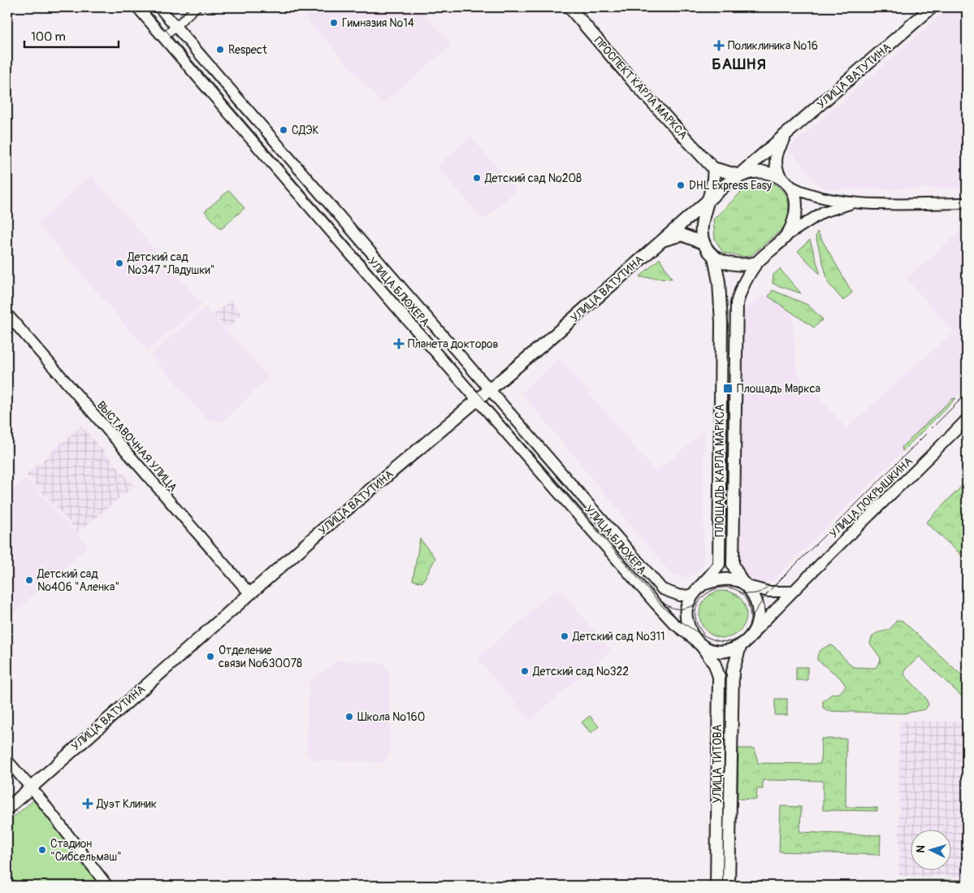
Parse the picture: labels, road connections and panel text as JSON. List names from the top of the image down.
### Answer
{
  "streets": {
    "main road": [
      "УЛИЦА ВАТУТИНА",
      "ПРОСПЕКТ КАРЛА МАРКСА",
      "ПЛОЩАДЬ КАРЛА МАРКСА",
      "УЛИЦА ТИТОВА"
    ],
    "street": ["УЛИЦА БЛЮХЕРА", "ВЫСТАВОЧНАЯ УЛИЦА", "УЛИЦА ПОКРЫШКИНА"]
  },
  "crossings": [
    ["УЛИЦА ВАТУТИНА", "УЛИЦА БЛЮХЕРА"],
    ["УЛИЦА ВАТУТИНА", "ВЫСТАВОЧНАЯ УЛИЦА"],
    ["УЛИЦА ВАТУТИНА", "ПЛОЩАДЬ КАРЛА МАРКСА"],
    ["ПРОСПЕКТ КАРЛА МАРКСА", "ПЛОЩАДЬ КАРЛА МАРКСА"],
    ["УЛИЦА БЛЮХЕРА", "ПЛОЩАДЬ КАРЛА МАРКСА"],
    ["УЛИЦА БЛЮХЕРА", "УЛИЦА ПОКРЫШКИНА"],
    ["УЛИЦА БЛЮХЕРА", "УЛИЦА ТИТОВА"],
    ["ПЛОЩАДЬ КАРЛА МАРКСА", "УЛИЦА ПОКРЫШКИНА"],
    ["ПЛОЩАДЬ КАРЛА МАРКСА", "УЛИЦА ТИТОВА"],
    ["УЛИЦА ПОКРЫШКИНА", "УЛИЦА ТИТОВА"]
  ],
  "districts": ["БАШНЯ"],
  "places": {
    "other": [
      "Гимназия №14",
      "Respect",
      "СДЭК",
      "Детский сад №208",
      "DHL Express Easy",
      "Детский сад №347 \"Ладушки\"",
      "Детский сад №406 \"Аленка\"",
      "Детский сад №311",
      "Отделение связи №630078",
      "Детский сад №322",
      "Школа №160",
      "Стадион \"Сибсельмаш\""
    ],
    "health": ["Поликлиника №16", "Планета докторов", "Дуэт Клиник"],
    "transit": ["Площадь Маркса"]
  },
  "scale_bar": "100 m",
  "north": "left"
}
